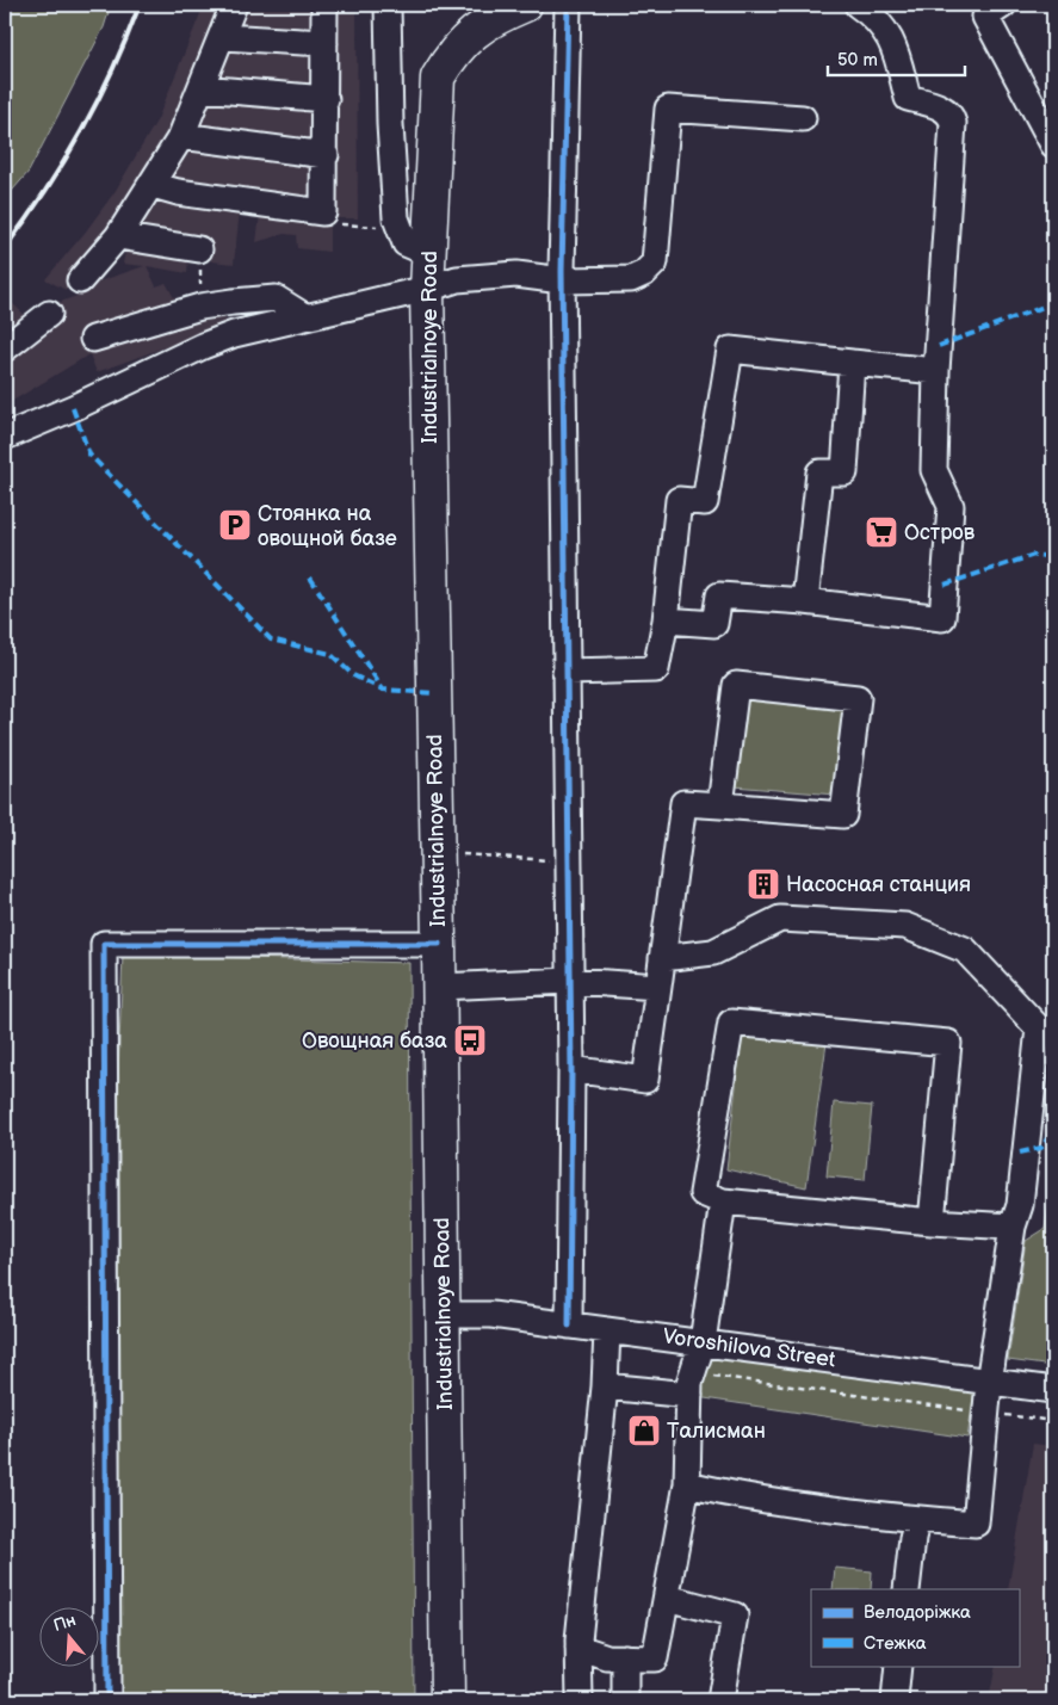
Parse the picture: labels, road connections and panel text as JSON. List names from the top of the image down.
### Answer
{
  "streets": {
    "main road": ["Industrialnoye Road"],
    "street": ["Voroshilova Street"]
  },
  "crossings": [
    ["Industrialnoye Road", "Voroshilova Street"]
  ],
  "places": {
    "parking": ["Стоянка на овощной базе"],
    "supermarket": ["Остров"],
    "building": ["Насосная станция"],
    "bus stop": ["Овощная база"],
    "shop": ["Талисман"]
  },
  "legend": ["Велодоріжка", "Стежка"],
  "scale_bar": "50 m",
  "north": "top"
}
